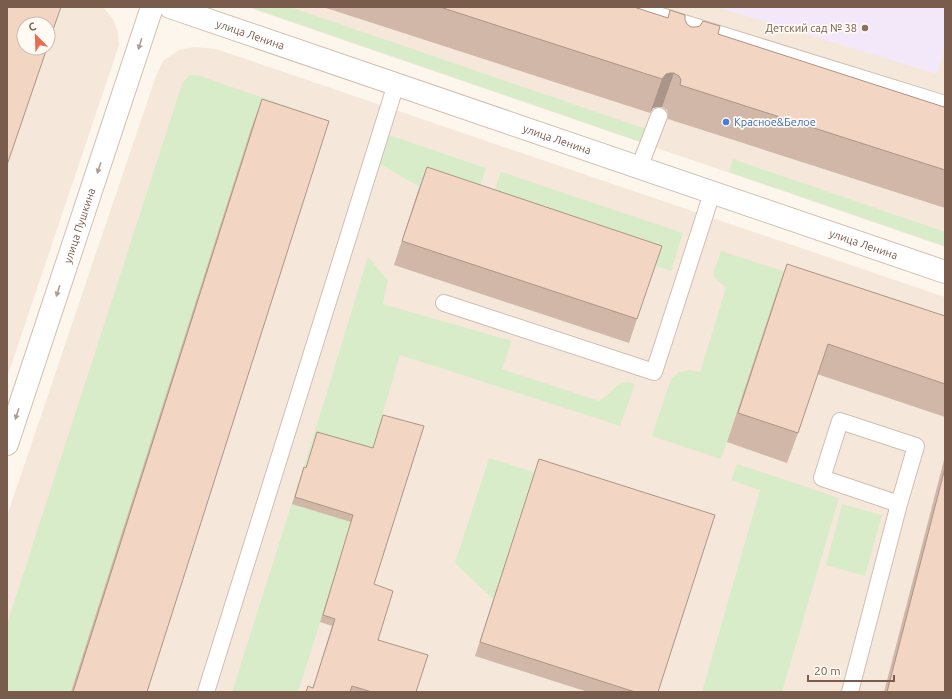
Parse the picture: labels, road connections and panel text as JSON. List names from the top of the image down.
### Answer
{
  "streets": {
    "street": ["улица Ленина", "улица Пушкина"]
  },
  "one_way": ["улица Пушкина"],
  "places": ["Детский сад № 38", "Красное&Белое"],
  "scale_bar": "20 m",
  "north": "top left"
}
